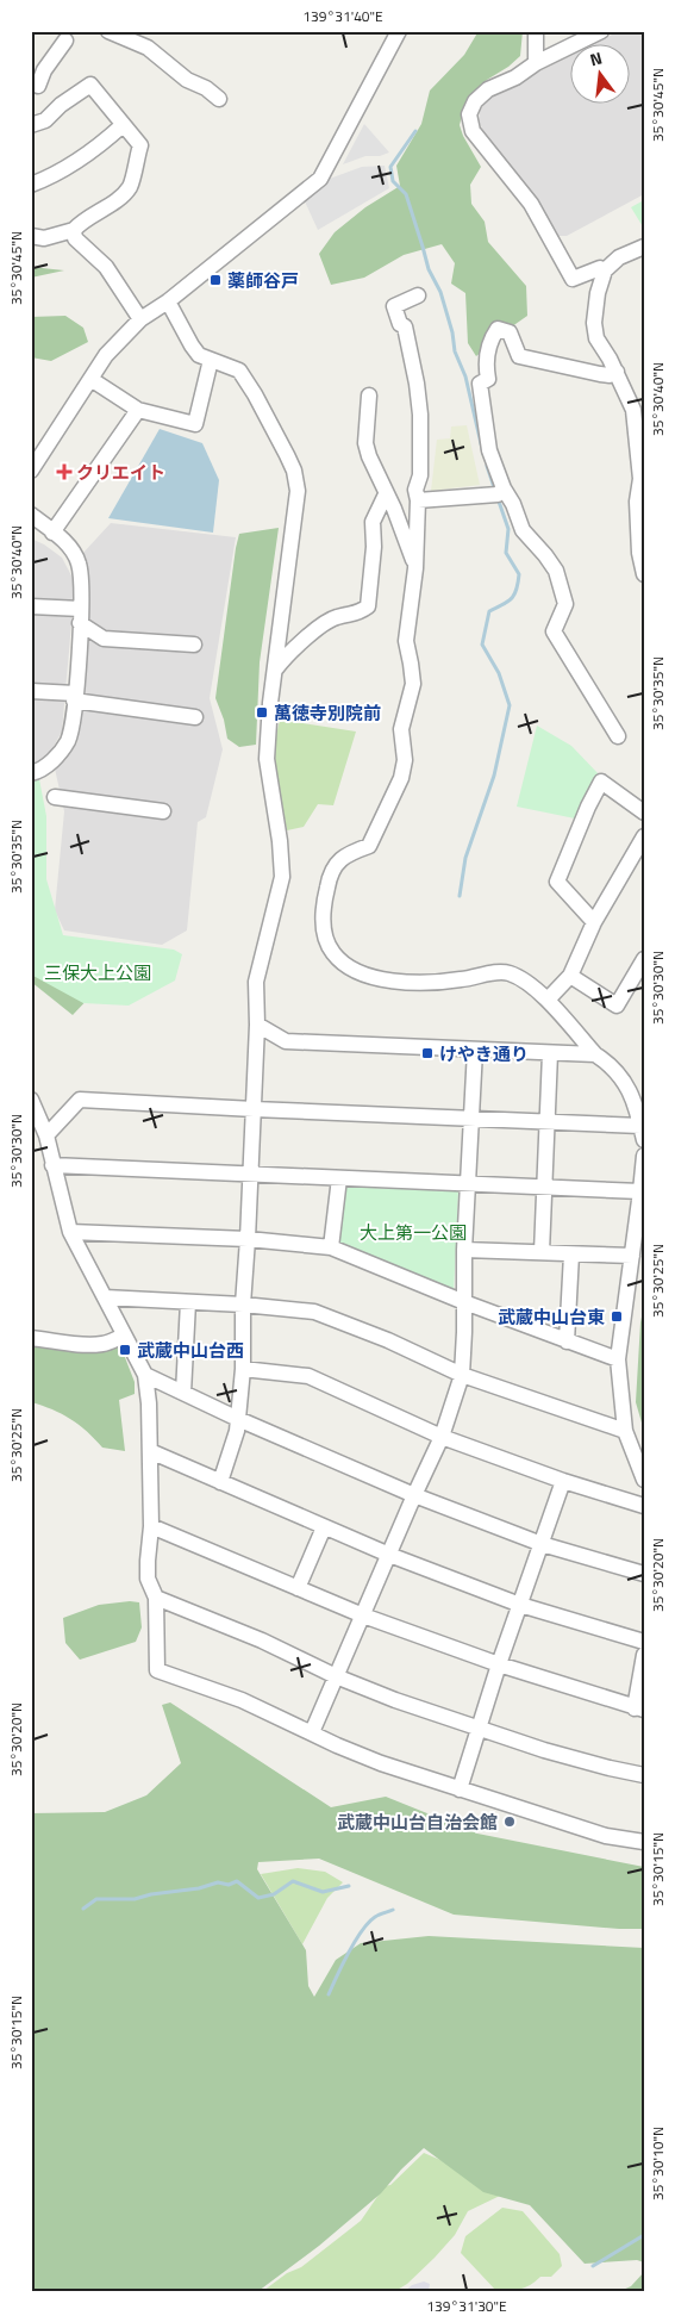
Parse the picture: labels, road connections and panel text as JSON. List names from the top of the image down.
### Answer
{
  "parks": ["三保大上公園", "大上第一公園"],
  "places": {
    "transit": [
      "薬師谷戸",
      "萬徳寺別院前",
      "けやき通り",
      "武蔵中山台東",
      "武蔵中山台西"
    ],
    "health": ["クリエイト"],
    "other": ["武蔵中山台自治会館"]
  },
  "north": "top",
  "coordinates": [
    "139°31'40\"E",
    "35°30'45\"N",
    "35°30'40\"N",
    "35°30'35\"N",
    "35°30'30\"N",
    "35°30'25\"N",
    "35°30'20\"N",
    "35°30'15\"N",
    "35°30'10\"N",
    "139°31'30\"E"
  ]
}
